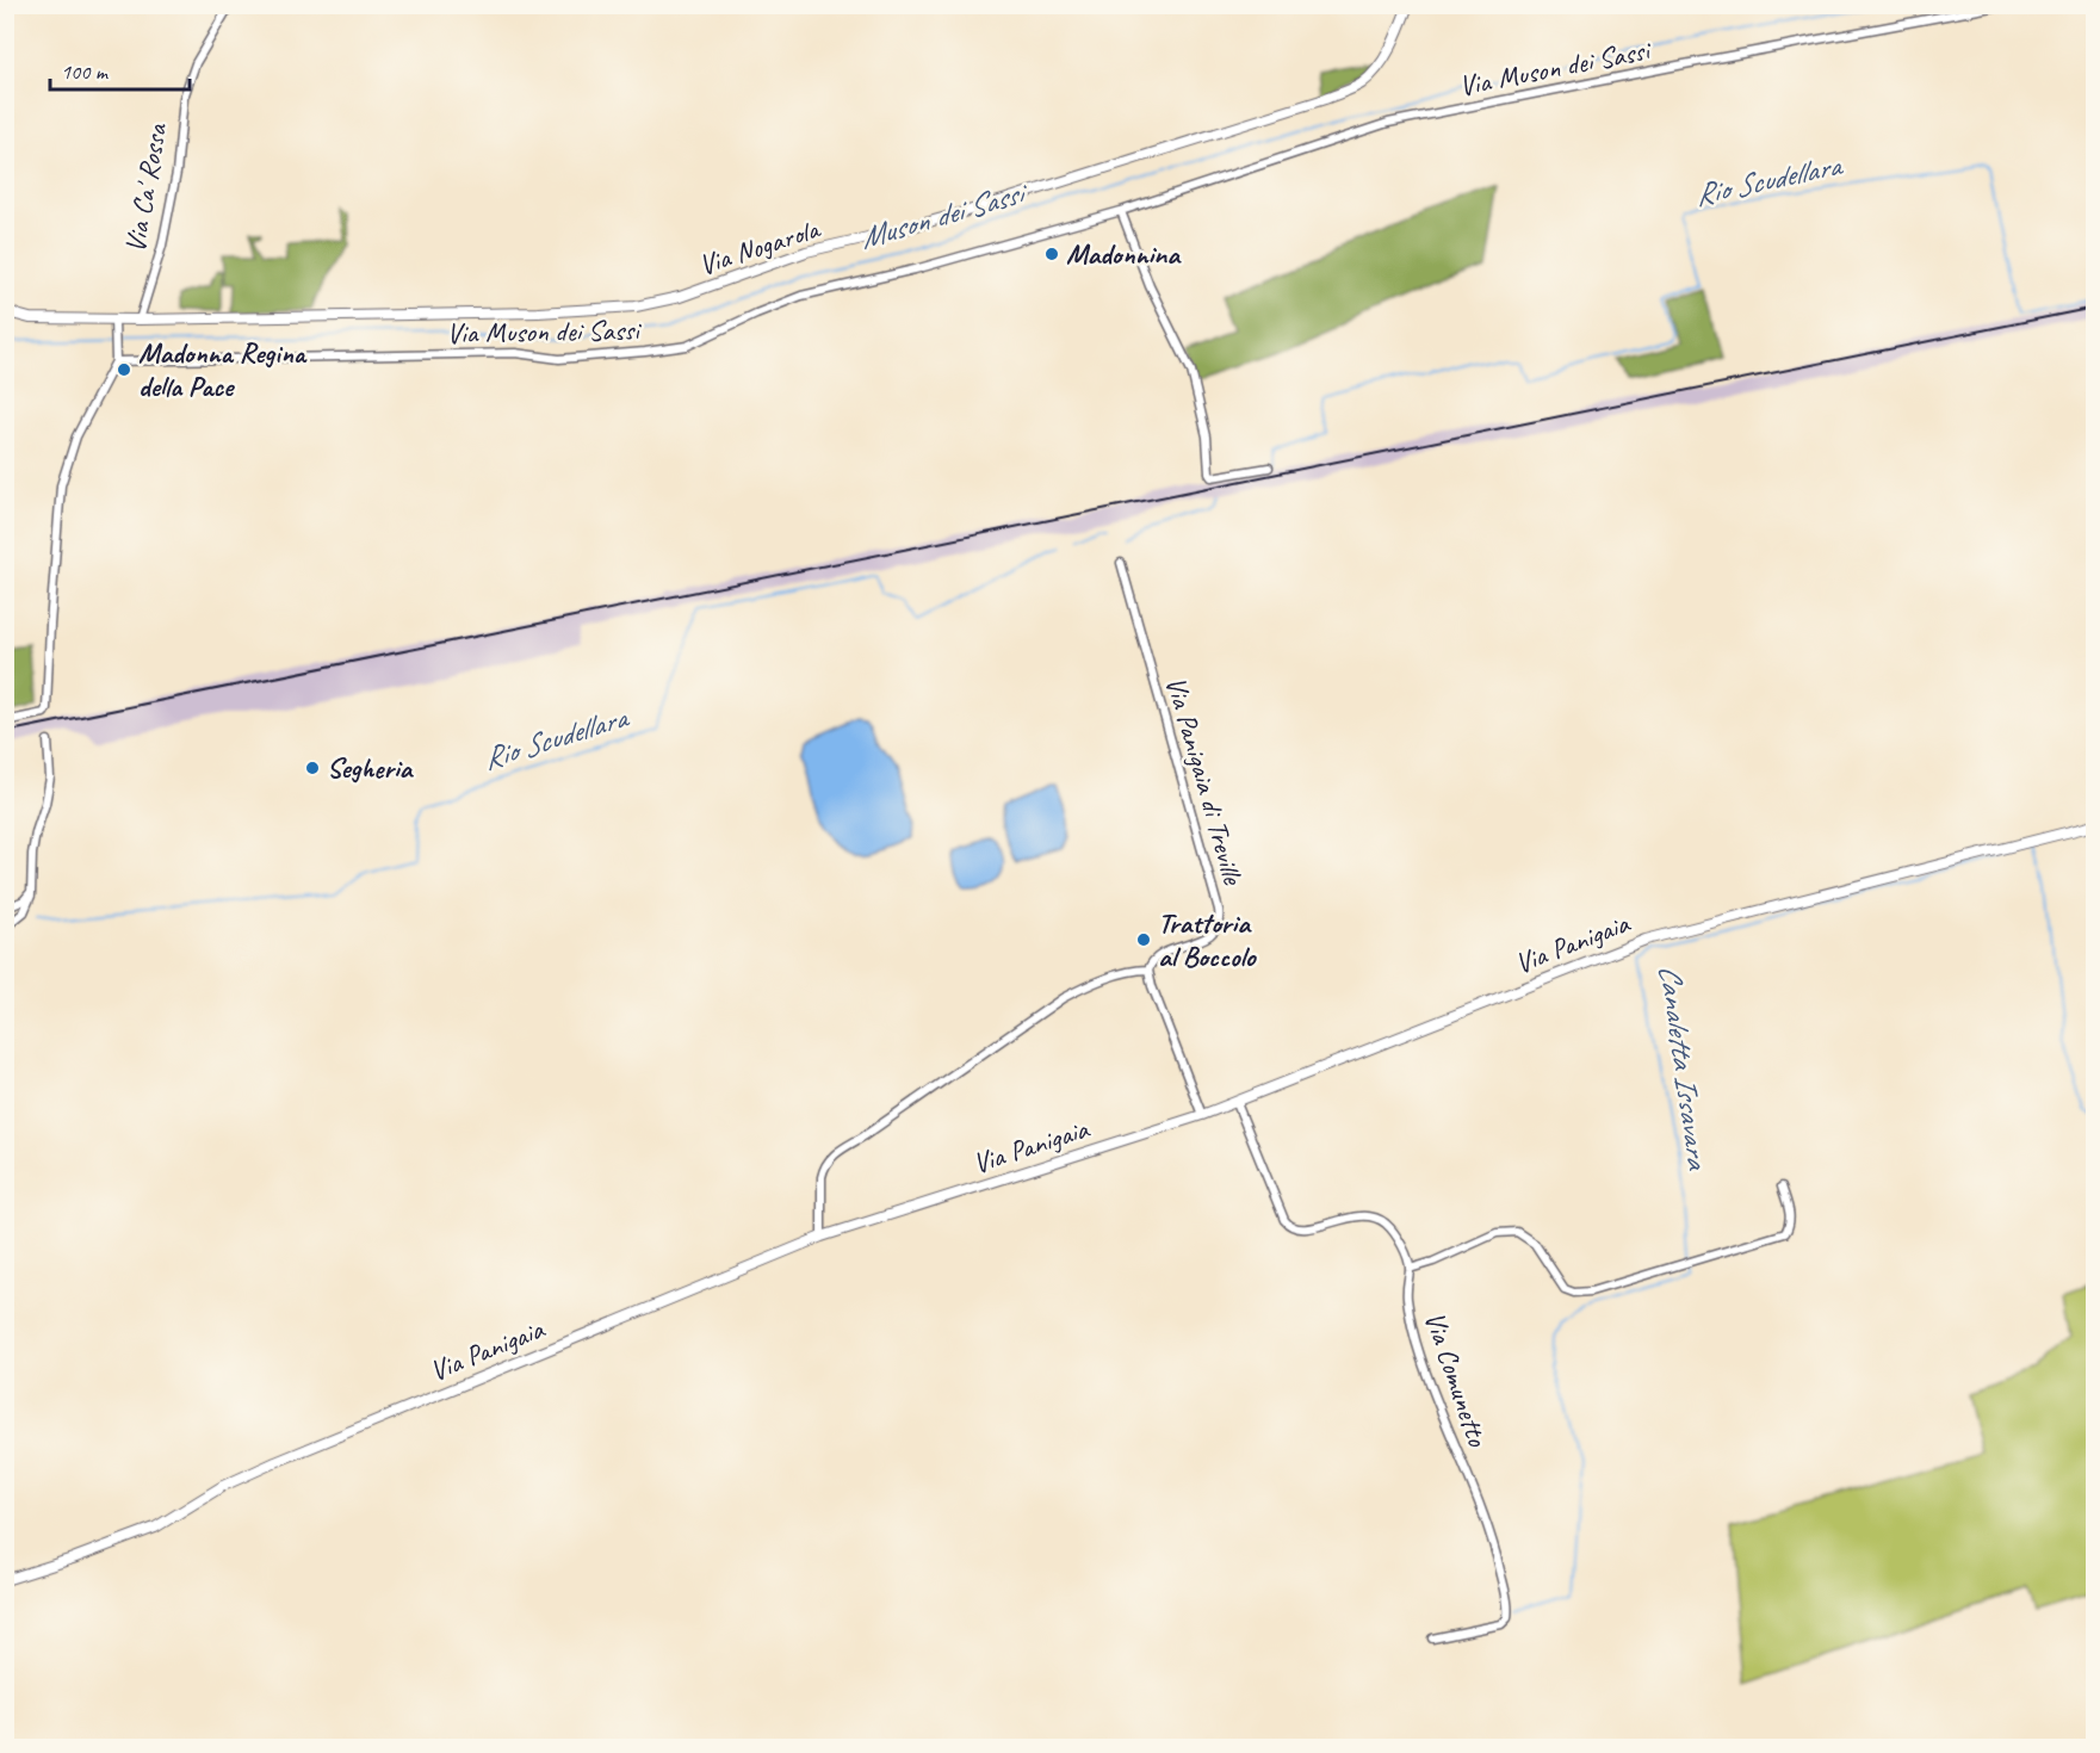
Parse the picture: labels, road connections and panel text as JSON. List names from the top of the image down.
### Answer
{
  "streets": {
    "street": [
      "Via Muson dei Sassi",
      "Via Ca' Rossa",
      "Via Nogarola",
      "Via Panigaia di Treville",
      "Via Panigaia",
      "Via Comunetto"
    ]
  },
  "crossings": [
    ["Via Ca' Rossa", "Via Nogarola"],
    ["Via Panigaia di Treville", "Via Panigaia"],
    ["Via Panigaia", "Via Comunetto"]
  ],
  "water": ["Rio Scudellara", "Muson dei Sassi", "Canaletta Issavara"],
  "places": [
    "Madonnina",
    "Madonna Regina della Pace",
    "Segheria",
    "Trattoria al Boccolo"
  ],
  "scale_bar": "100 m"
}
